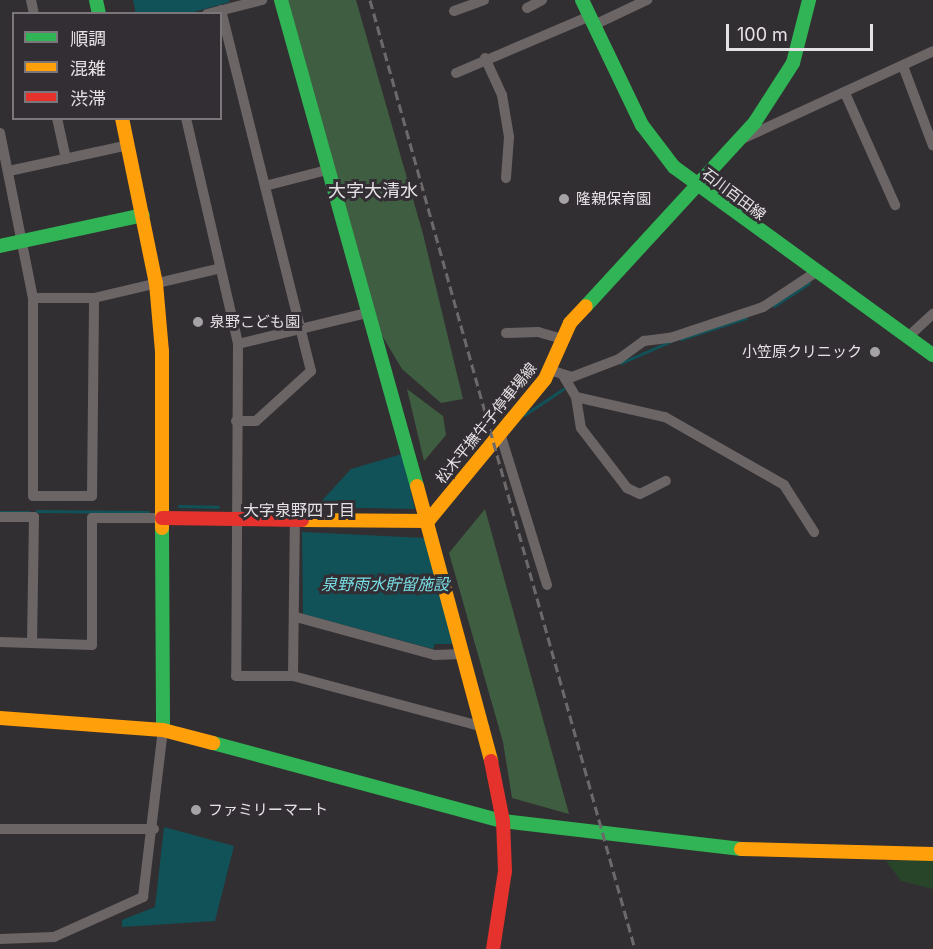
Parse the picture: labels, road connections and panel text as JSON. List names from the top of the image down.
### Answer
{
  "streets": {
    "street": ["石川百田線", "松木平撫牛子停車場線"]
  },
  "crossings": [
    ["石川百田線", "松木平撫牛子停車場線"]
  ],
  "districts": ["大字大清水", "大字泉野四丁目"],
  "water": ["泉野雨水貯留施設"],
  "places": [
    "隆親保育園",
    "泉野こども園",
    "小笠原クリニック",
    "ファミリーマート"
  ],
  "legend": ["順調", "混雑", "渋滞"],
  "scale_bar": "100 m"
}
